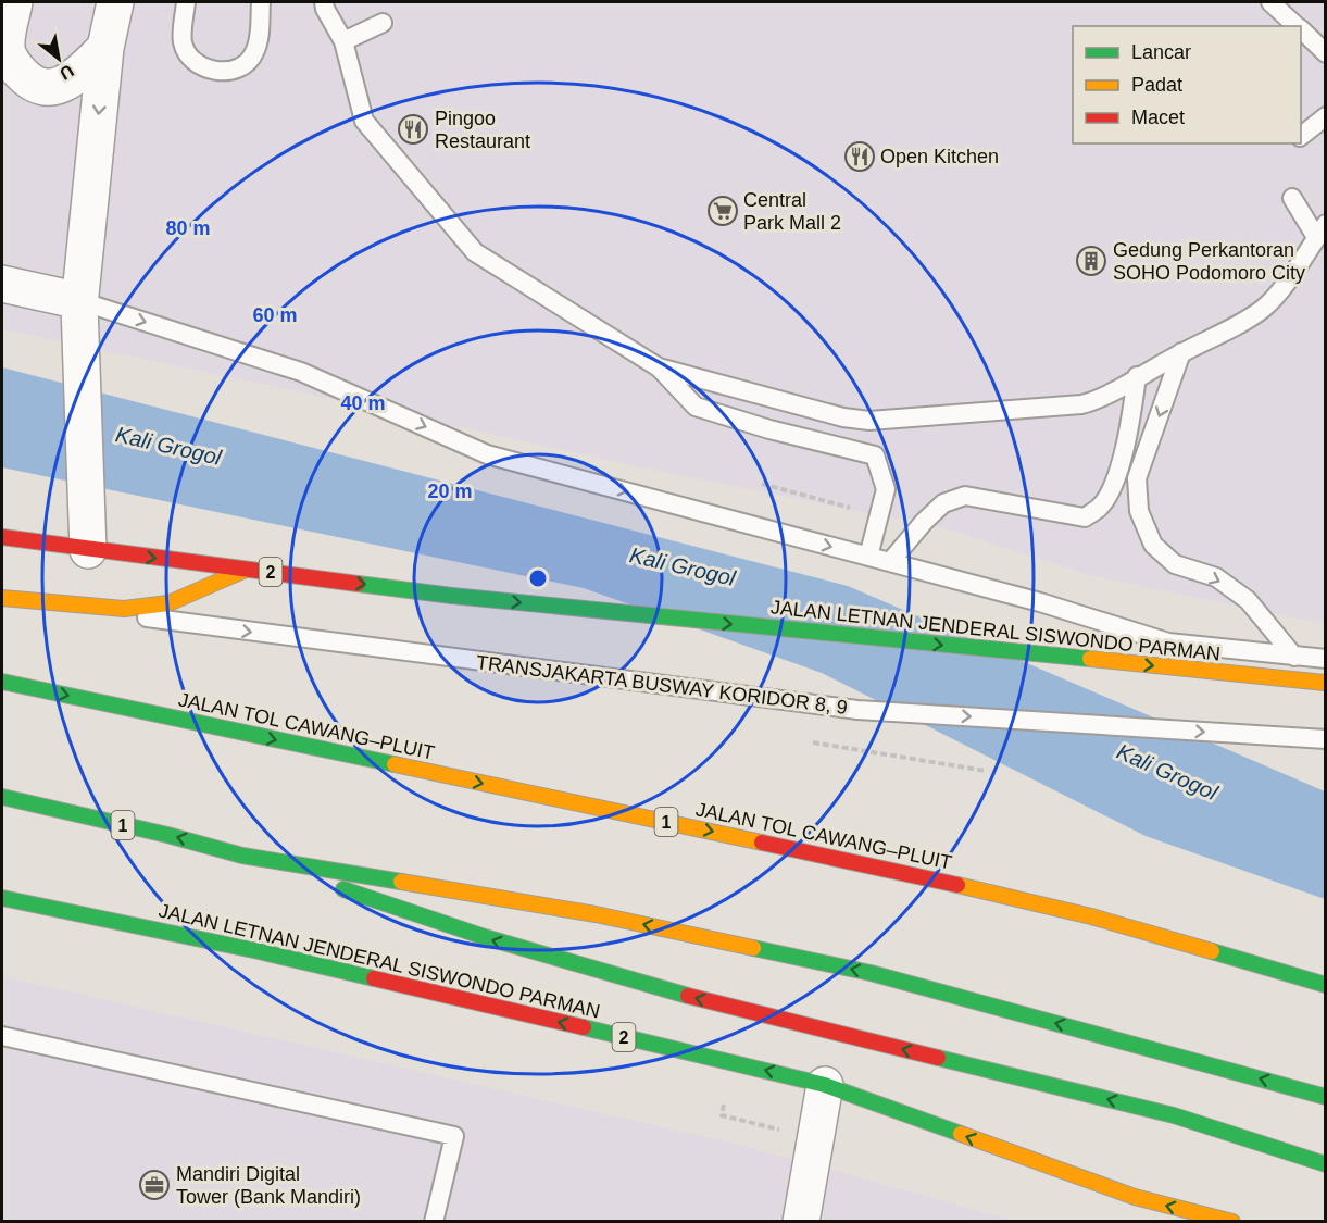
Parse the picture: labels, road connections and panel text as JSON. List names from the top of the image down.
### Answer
{
  "streets": {
    "highway": [
      "2",
      "JALAN LETNAN JENDERAL SISWONDO PARMAN",
      "JALAN TOL CAWANG–PLUIT",
      "1"
    ],
    "lane": ["TRANSJAKARTA BUSWAY KORIDOR 8, 9"]
  },
  "water": ["Kali Grogol"],
  "places": {
    "restaurant": ["Pingoo Restaurant", "Open Kitchen"],
    "supermarket": ["Central Park Mall 2"],
    "building": ["Gedung Perkantoran SOHO Podomoro City"],
    "office": ["Mandiri Digital Tower (Bank Mandiri)"]
  },
  "legend": ["Lancar", "Padat", "Macet"],
  "north": "bottom right",
  "rings": [
    "80 m",
    "60 m",
    "40 m",
    "20 m"
  ]
}
